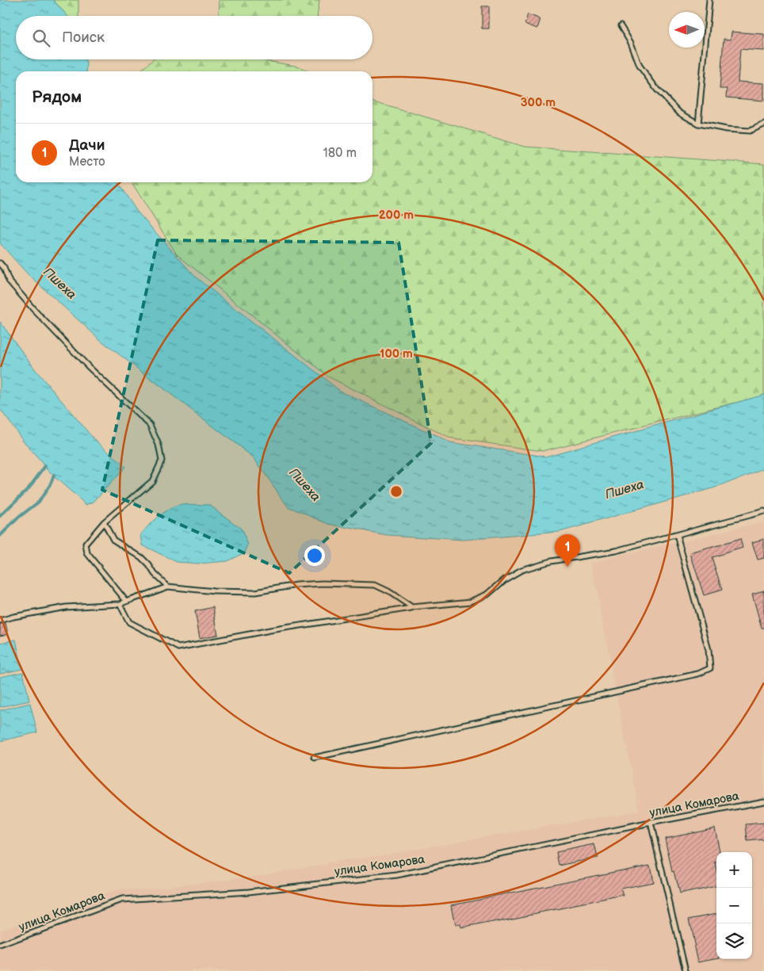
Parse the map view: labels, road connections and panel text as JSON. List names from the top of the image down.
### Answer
{
  "streets": {
    "lane": ["улица Комарова"]
  },
  "water": ["Пшеха"],
  "north": "left",
  "page": {
    "search": "Поиск",
    "heading": "Рядом",
    "list": [
      {
        "mark": "1",
        "name": "Дачи",
        "note": "Место",
        "value": "180 m"
      }
    ],
    "pins": "1",
    "map_buttons": ["+", "−"]
  },
  "rings": ["300 m", "200 m", "100 m"]
}
